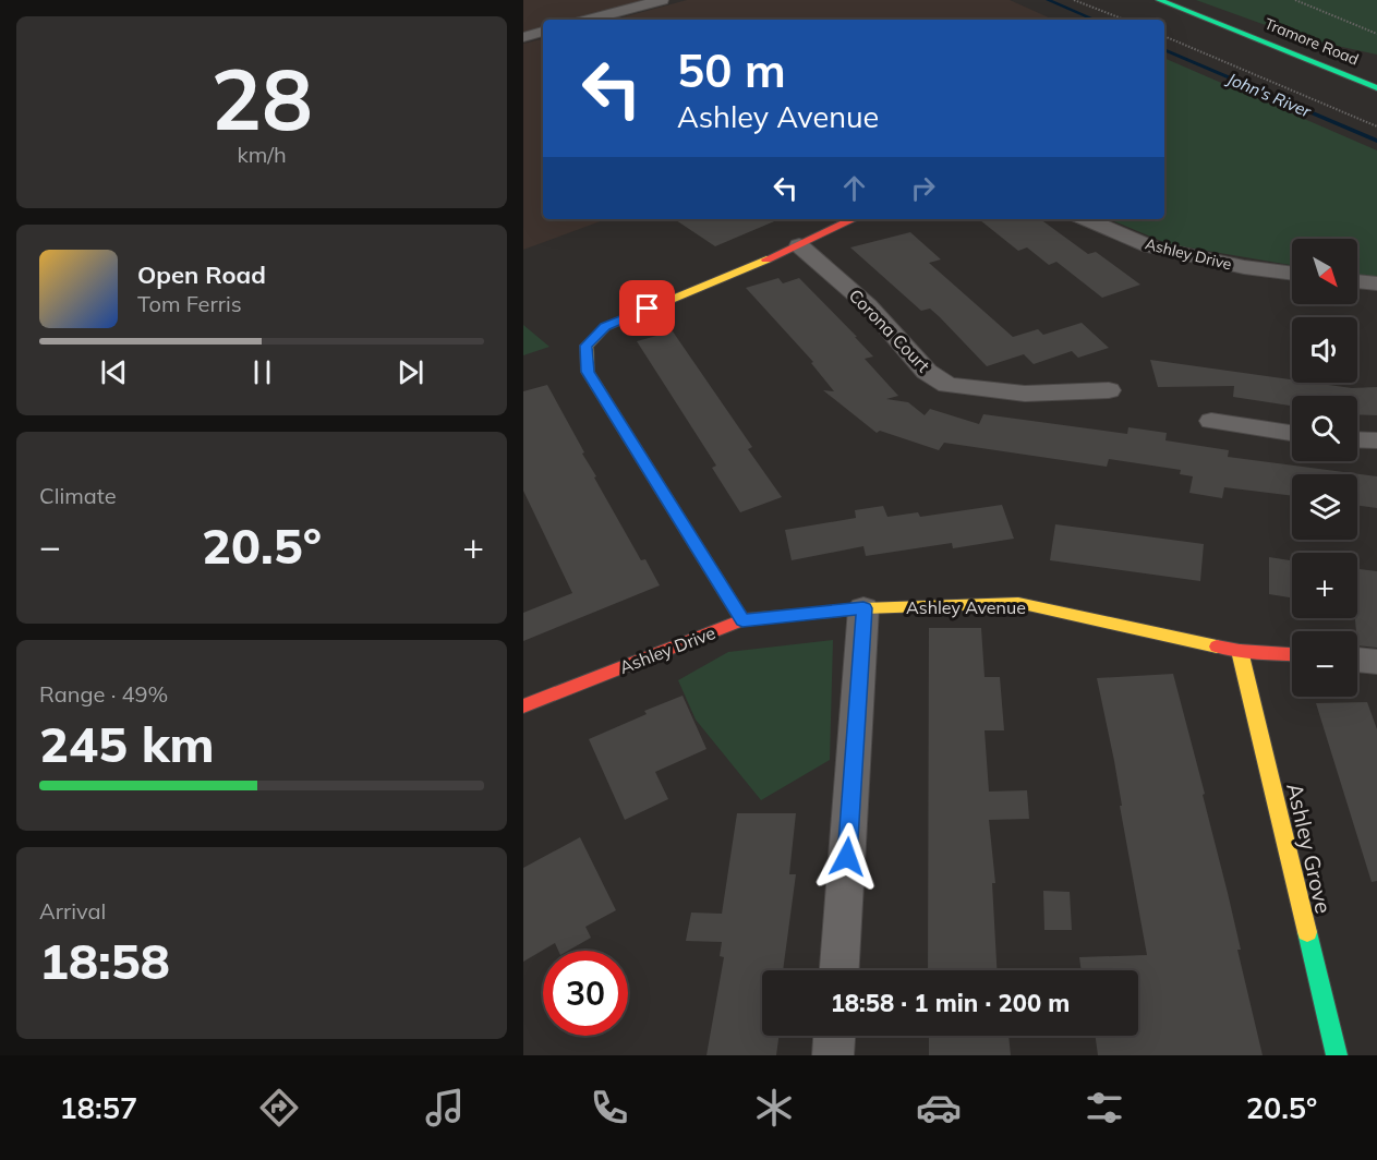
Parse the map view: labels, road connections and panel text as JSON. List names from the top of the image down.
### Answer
{
  "streets": {
    "street": [
      "Tramore Road",
      "Ashley Drive",
      "Corona Court",
      "Ashley Avenue",
      "Ashley Grove"
    ]
  },
  "crossings": [
    ["Ashley Drive", "Ashley Avenue"],
    ["Ashley Avenue", "Ashley Grove"]
  ],
  "water": ["John's River"],
  "north": "bottom right",
  "page": {
    "tile": [
      ["28", "km/h"],
      "Climate",
      ["Range · 49%", "245 km"],
      ["Arrival", "18:58"]
    ],
    "turn": ["50 m", "Ashley Avenue"],
    "map_buttons": ["+", "−"],
    "song": ["Open Road", "Tom Ferris"],
    "heat": ["−", "20.5°", "+"],
    "limit": "30",
    "trip": "18:58 · 1 min · 200 m",
    "tabs": ["18:57", "20.5°"]
  }
}
